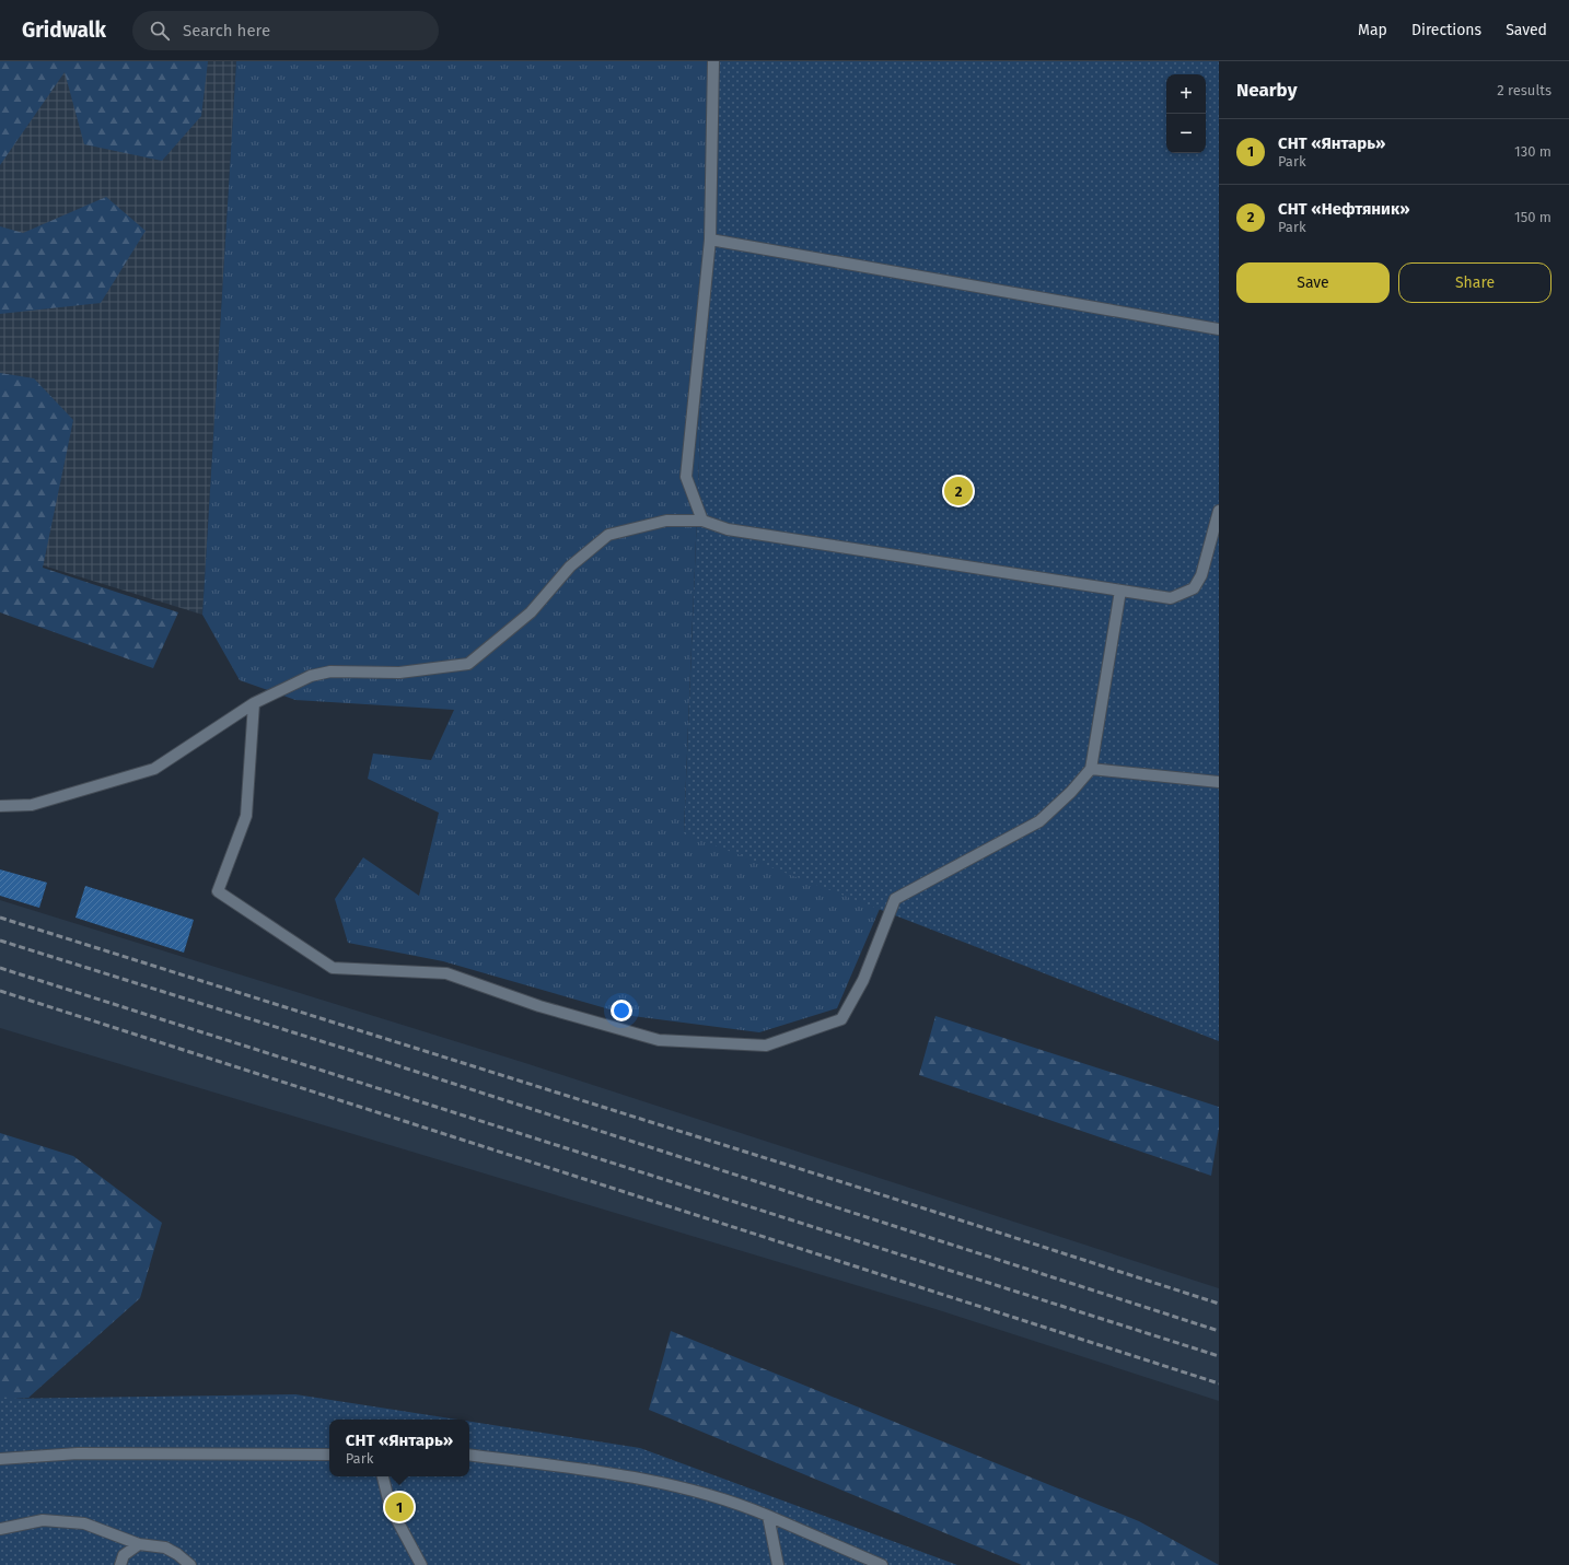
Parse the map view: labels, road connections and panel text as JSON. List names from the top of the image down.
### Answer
{
  "page": {
    "header": "Gridwalk",
    "search": "Search here",
    "nav": ["Map", "Directions", "Saved"],
    "heading": ["Nearby", "2 results"],
    "map_buttons": ["+", "−"],
    "list": [
      {
        "mark": "1",
        "name": "СНТ «Янтарь»",
        "note": "Park",
        "value": "130 m"
      },
      {
        "mark": "2",
        "name": "СНТ «Нефтяник»",
        "note": "Park",
        "value": "150 m"
      }
    ],
    "buttons": ["Save", "Share"],
    "pins": ["2", "1"],
    "popup": ["СНТ «Янтарь»", "Park"]
  }
}
